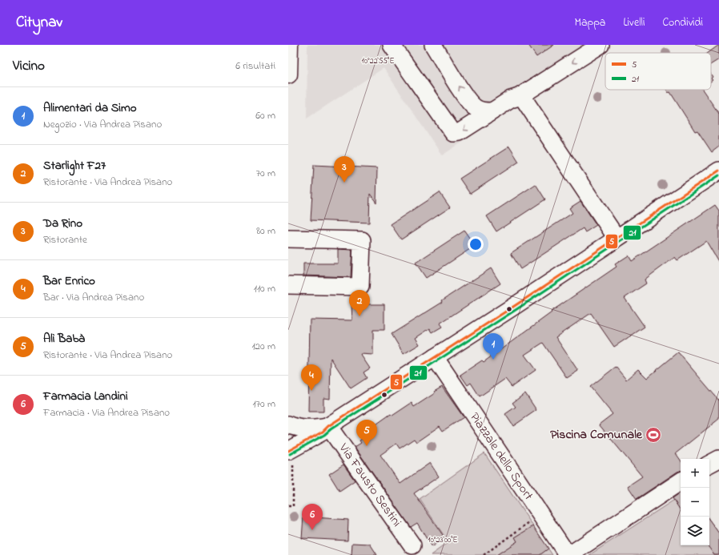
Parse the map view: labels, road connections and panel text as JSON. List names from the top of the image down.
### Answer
{
  "streets": {
    "street": ["Piazzale dello Sport", "Via Fausto Sestini"]
  },
  "places": {
    "sports": ["Piscina Comunale"]
  },
  "lines": ["transit line 5", "transit line 21"],
  "legend": ["5", "21"],
  "page": {
    "header": "Citynav",
    "nav": ["Mappa", "Livelli", "Condividi"],
    "heading": ["Vicino", "6 risultati"],
    "list": [
      {
        "mark": "1",
        "name": "Alimentari da Simo",
        "note": "Negozio · Via Andrea Pisano",
        "value": "60 m"
      },
      {
        "mark": "2",
        "name": "Starlight F27",
        "note": "Ristorante · Via Andrea Pisano",
        "value": "70 m"
      },
      {
        "mark": "3",
        "name": "Da Rino",
        "note": "Ristorante",
        "value": "80 m"
      },
      {
        "mark": "4",
        "name": "Bar Enrico",
        "note": "Bar · Via Andrea Pisano",
        "value": "110 m"
      },
      {
        "mark": "5",
        "name": "Alì Babà",
        "note": "Ristorante · Via Andrea Pisano",
        "value": "120 m"
      },
      {
        "mark": "6",
        "name": "Farmacia Landini",
        "note": "Farmacia · Via Andrea Pisano",
        "value": "170 m"
      }
    ],
    "pins": [
      "3",
      "2",
      "1",
      "4",
      "5",
      "6"
    ],
    "map_buttons": ["+", "−"]
  },
  "coordinates": ["10°22'55\"E", "10°23'00\"E"]
}
